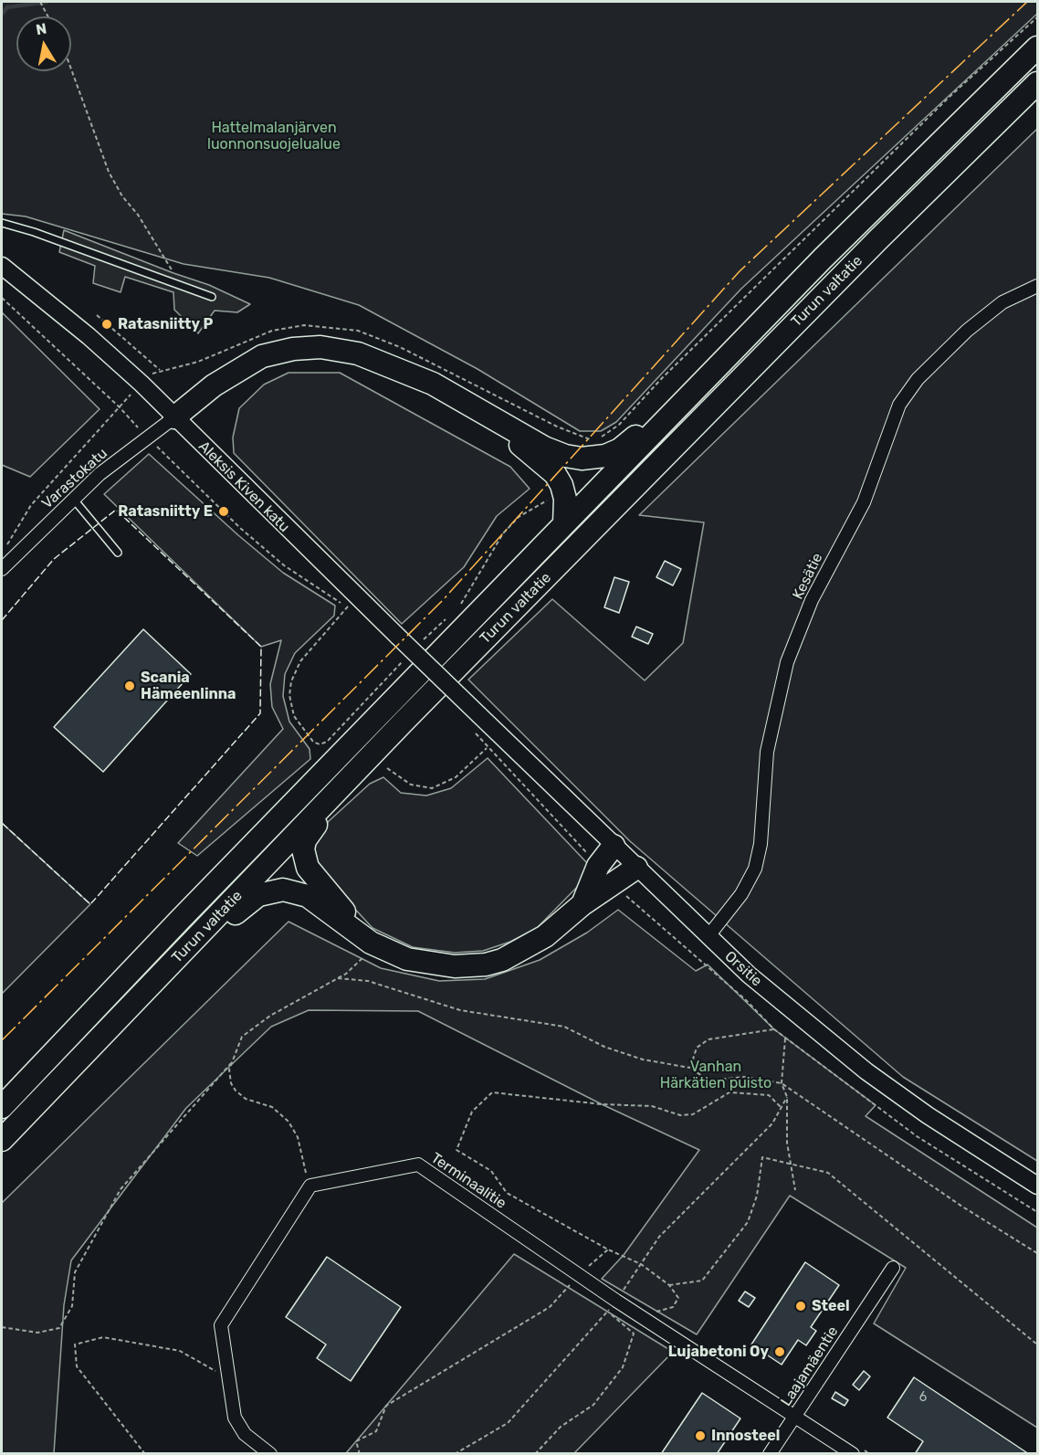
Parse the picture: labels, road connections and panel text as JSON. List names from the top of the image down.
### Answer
{
  "streets": {
    "highway": ["Turun valtatie"],
    "main road": ["Aleksis Kiven katu", "Orsitie"],
    "street": [
      "Varastokatu",
      "Kesätie",
      "Terminaalitie",
      "Laajamäentie"
    ]
  },
  "crossings": [
    ["Varastokatu", "Aleksis Kiven katu"],
    ["Aleksis Kiven katu", "Orsitie"],
    ["Kesätie", "Orsitie"],
    ["Terminaalitie", "Laajamäentie"]
  ],
  "parks": ["Hattelmalanjärven luonnonsuojelualue", "Vanhan Härkätien puisto"],
  "places": [
    "Ratasniitty P",
    "Ratasniitty E",
    "Scania Hämeenlinna",
    "Steel",
    "Lujabetoni Oy",
    "Innosteel"
  ],
  "house_numbers": ["6"],
  "north": "top"
}
